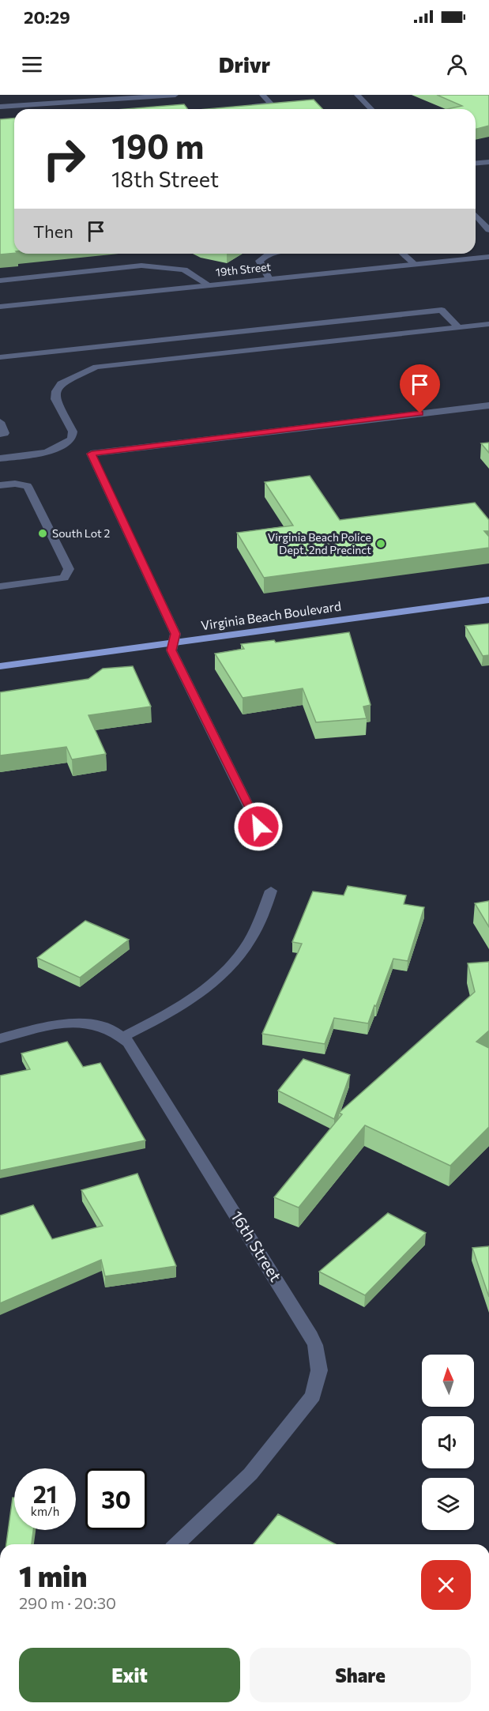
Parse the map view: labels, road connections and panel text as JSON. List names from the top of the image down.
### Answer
{
  "streets": {
    "main road": ["Virginia Beach Boulevard"],
    "street": ["19th Street", "16th Street"]
  },
  "places": ["South Lot 2", "Virginia Beach Police Dept. 2nd Precinct"],
  "north": "top",
  "page": {
    "status": "20:29",
    "header": "Drivr",
    "turn": ["190 m", "18th Street"],
    "then": "Then",
    "speed": "21 km/h",
    "limit": "30",
    "heading": ["1 min", "290 m · 20:30"],
    "buttons": ["Exit", "Share"]
  }
}
